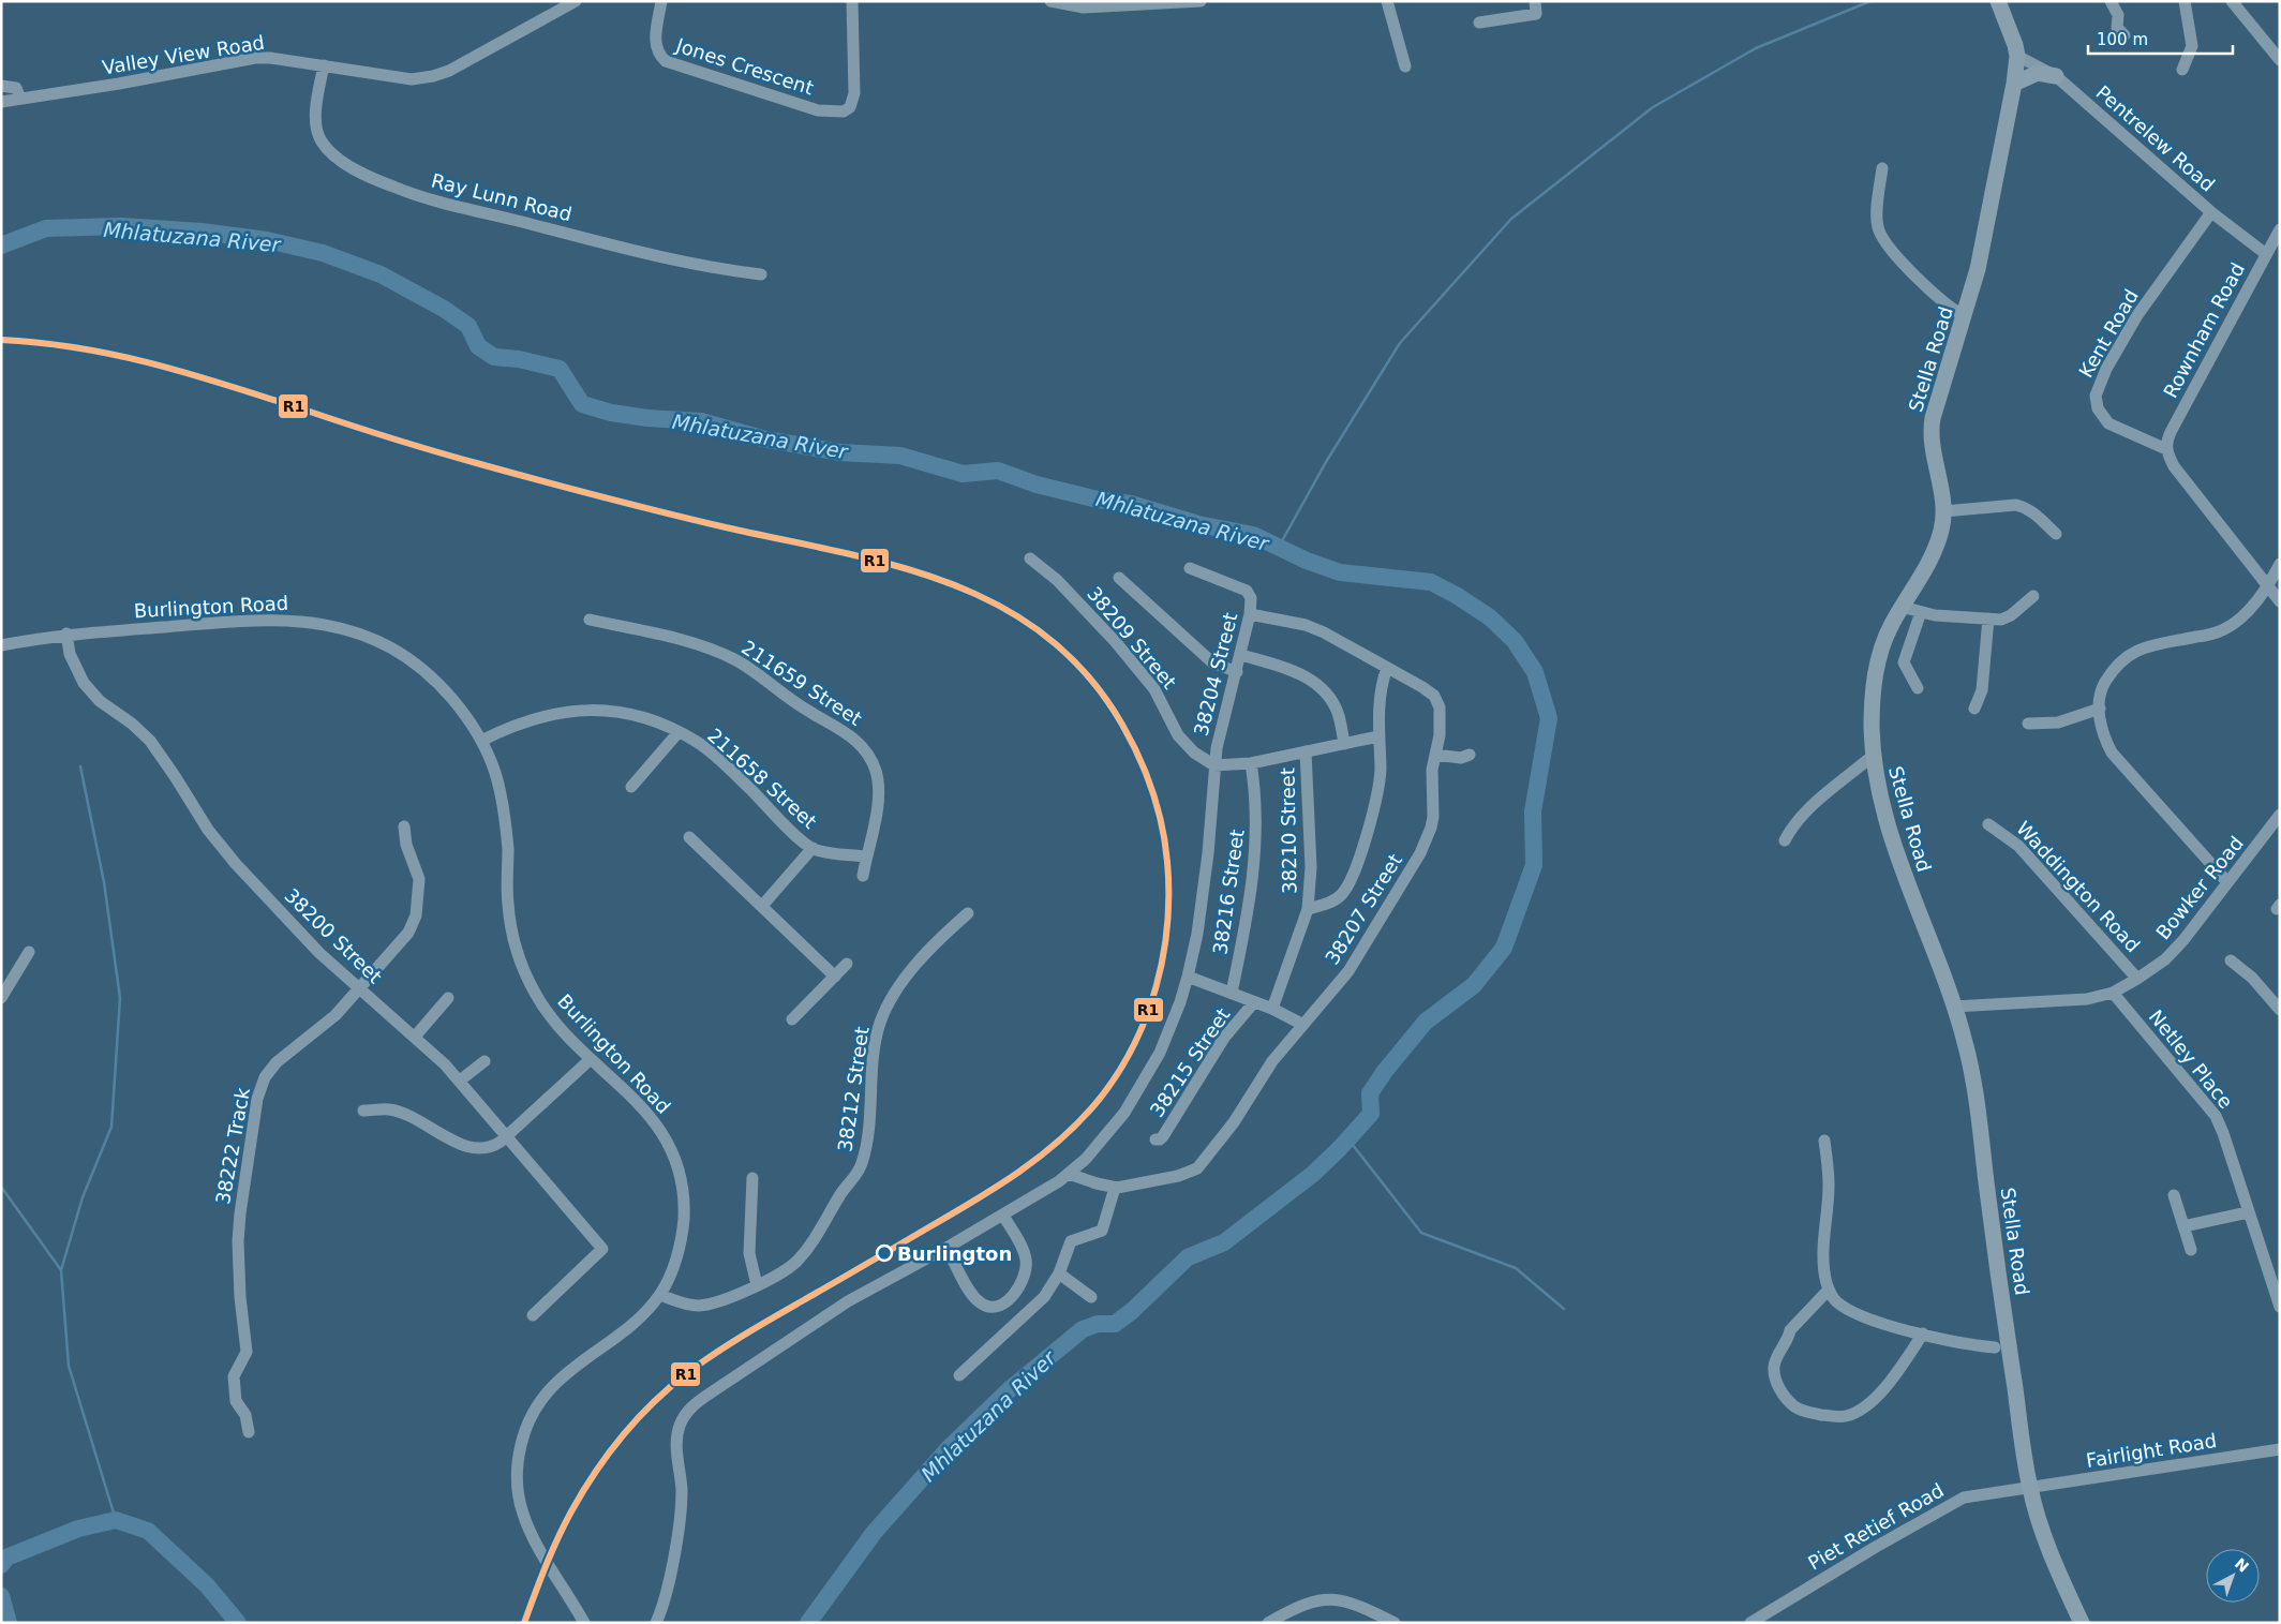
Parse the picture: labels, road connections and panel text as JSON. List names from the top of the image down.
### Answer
{
  "streets": {
    "main road": ["Stella Road"],
    "street": [
      "Valley View Road",
      "Jones Crescent",
      "Pentrelew Road",
      "Ray Lunn Road",
      "Rownham Road",
      "Kent Road",
      "Burlington Road",
      "38209 Street",
      "38204 Street",
      "211659 Street",
      "211658 Street",
      "38210 Street",
      "Waddington Road",
      "Bowker Road",
      "38216 Street",
      "38207 Street",
      "38200 Street",
      "Netley Place",
      "38215 Street",
      "38212 Street",
      "38222 Track",
      "Fairlight Road",
      "Piet Retief Road"
    ]
  },
  "crossings": [
    ["Valley View Road", "Ray Lunn Road"],
    ["Pentrelew Road", "Rownham Road"],
    ["Pentrelew Road", "Kent Road"],
    ["Pentrelew Road", "Stella Road"],
    ["Rownham Road", "Kent Road"],
    ["Stella Road", "Bowker Road"],
    ["Stella Road", "Fairlight Road"],
    ["Stella Road", "Piet Retief Road"],
    ["Burlington Road", "211658 Street"],
    ["Burlington Road", "38200 Street"],
    ["Burlington Road", "38212 Street"],
    ["38209 Street", "38204 Street"],
    ["38204 Street", "38207 Street"],
    ["211659 Street", "211658 Street"],
    ["Waddington Road", "Bowker Road"],
    ["Bowker Road", "Netley Place"],
    ["38200 Street", "38222 Track"],
    ["Fairlight Road", "Piet Retief Road"]
  ],
  "water": ["Mhlatuzana River"],
  "places": ["Burlington"],
  "lines": ["transit line R1"],
  "scale_bar": "100 m",
  "north": "top right"
}
